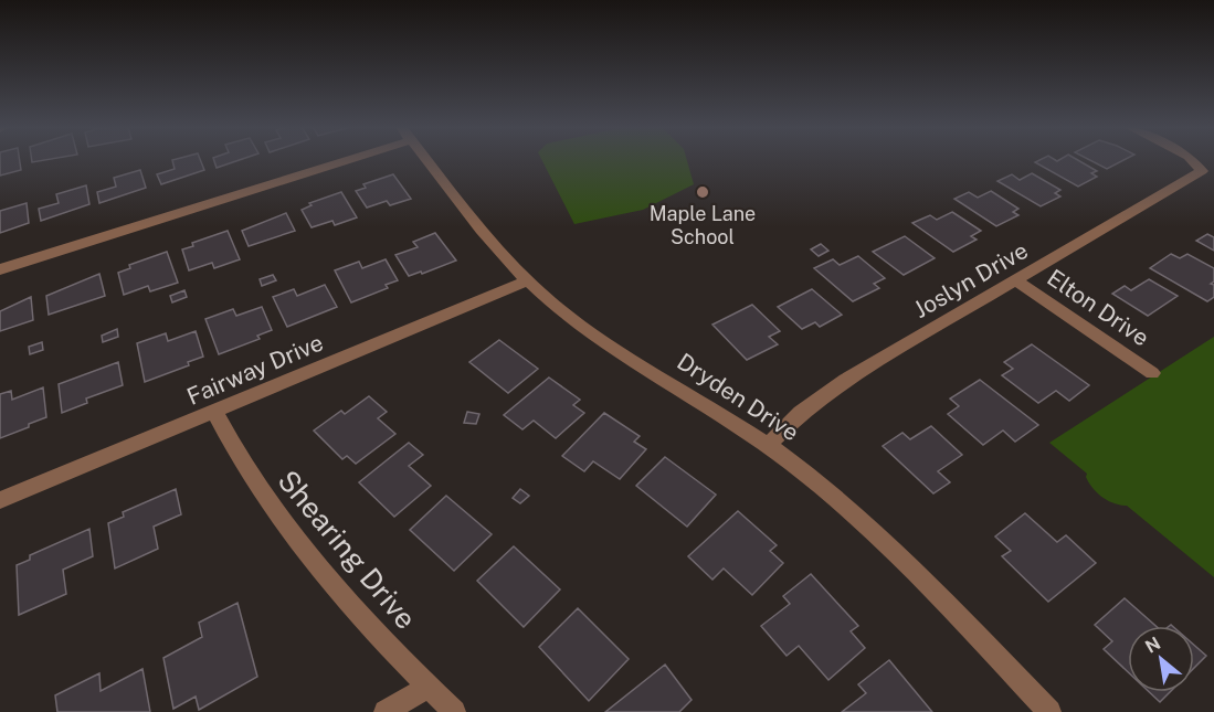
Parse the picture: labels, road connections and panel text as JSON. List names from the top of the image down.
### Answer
{
  "streets": {
    "street": [
      "Joslyn Drive",
      "Elton Drive",
      "Fairway Drive",
      "Dryden Drive",
      "Shearing Drive"
    ]
  },
  "crossings": [
    ["Joslyn Drive", "Elton Drive"],
    ["Joslyn Drive", "Dryden Drive"],
    ["Fairway Drive", "Dryden Drive"],
    ["Fairway Drive", "Shearing Drive"]
  ],
  "places": ["Maple Lane School"],
  "north": "top left"
}
